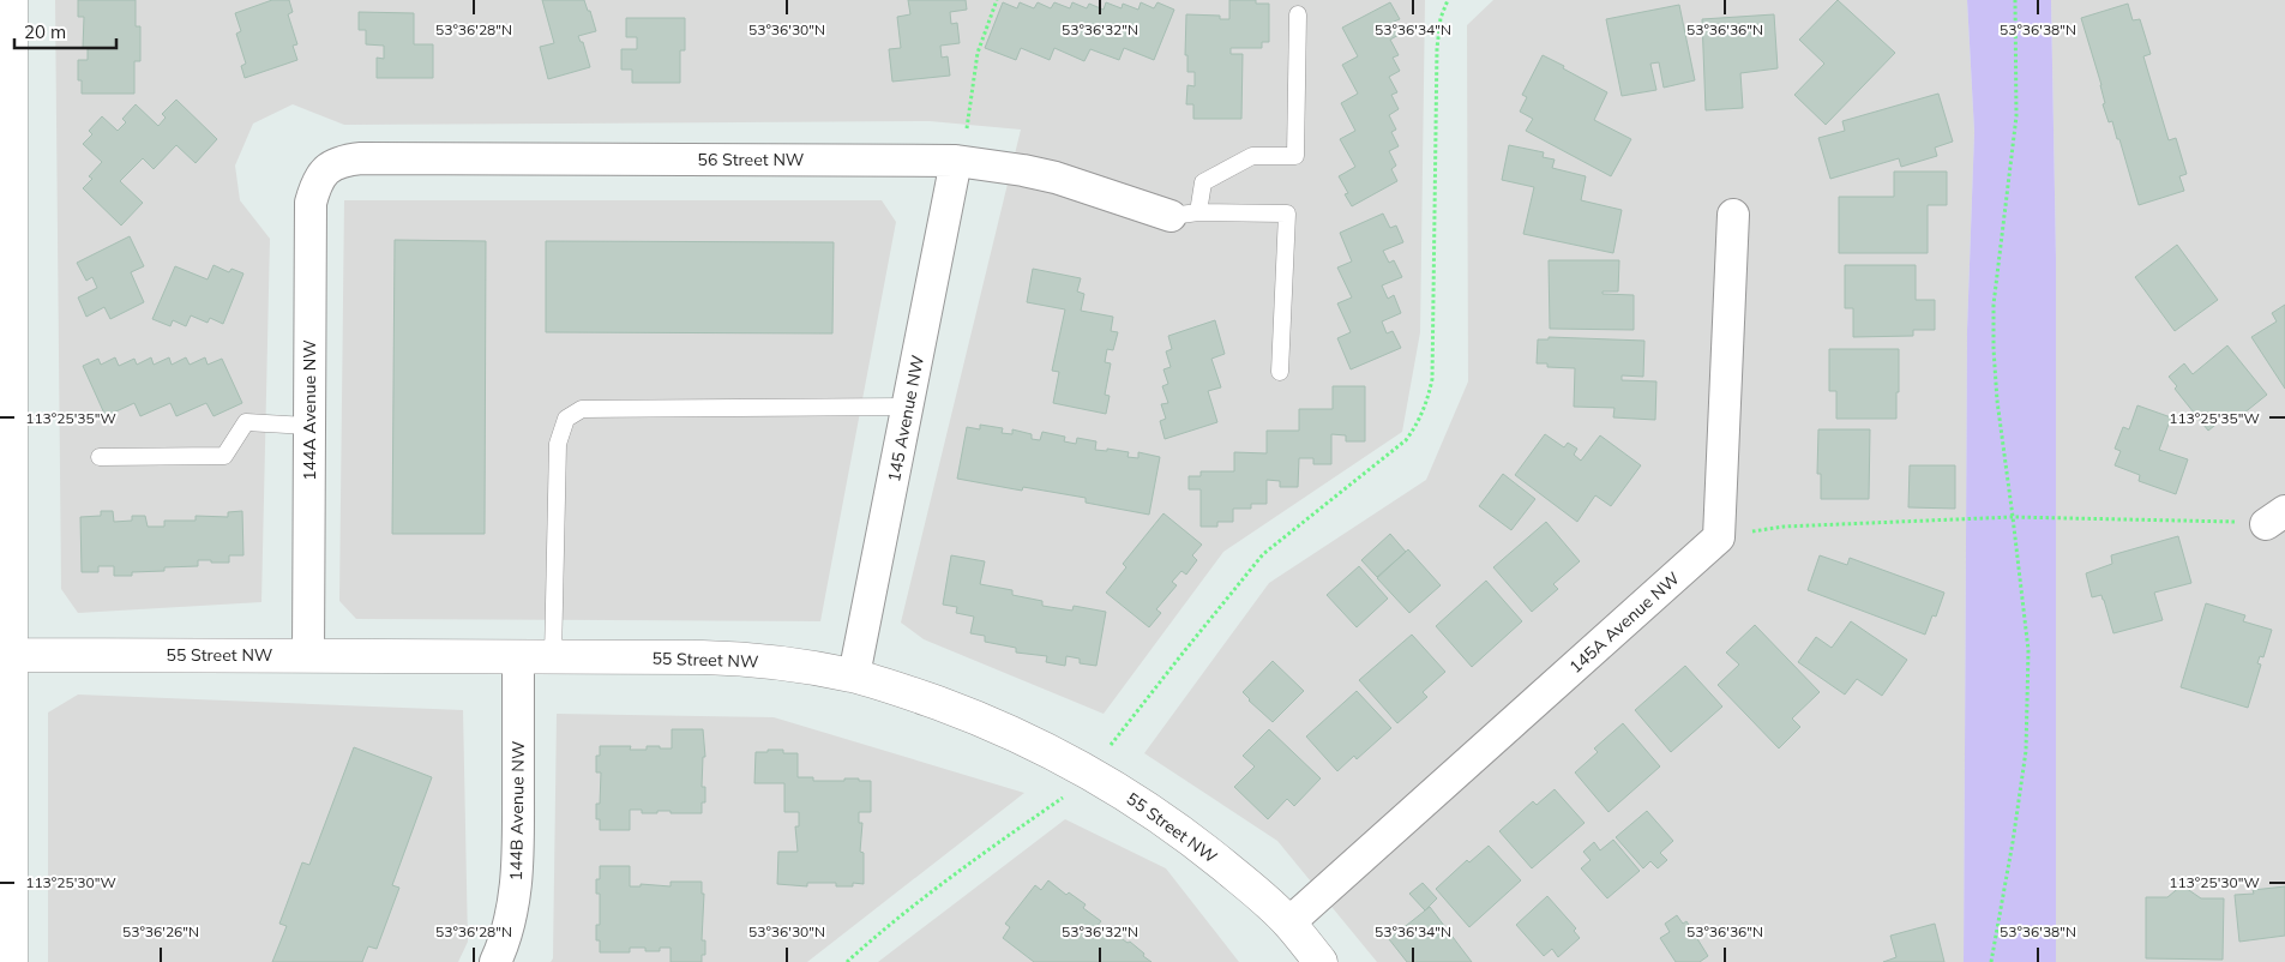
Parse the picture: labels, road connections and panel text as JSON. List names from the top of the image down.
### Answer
{
  "streets": {
    "street": [
      "56 Street NW",
      "144A Avenue NW",
      "145 Avenue NW",
      "145A Avenue NW",
      "55 Street NW",
      "144B Avenue NW"
    ]
  },
  "crossings": [
    ["56 Street NW", "144A Avenue NW"],
    ["56 Street NW", "145 Avenue NW"],
    ["144A Avenue NW", "55 Street NW"],
    ["145 Avenue NW", "55 Street NW"],
    ["145A Avenue NW", "55 Street NW"],
    ["55 Street NW", "144B Avenue NW"]
  ],
  "scale_bar": "20 m",
  "coordinates": [
    "53°36'28\"N",
    "53°36'30\"N",
    "53°36'32\"N",
    "53°36'34\"N",
    "53°36'36\"N",
    "53°36'38\"N",
    "113°25'35\"W",
    "113°25'30\"W",
    "53°36'26\"N"
  ]
}
